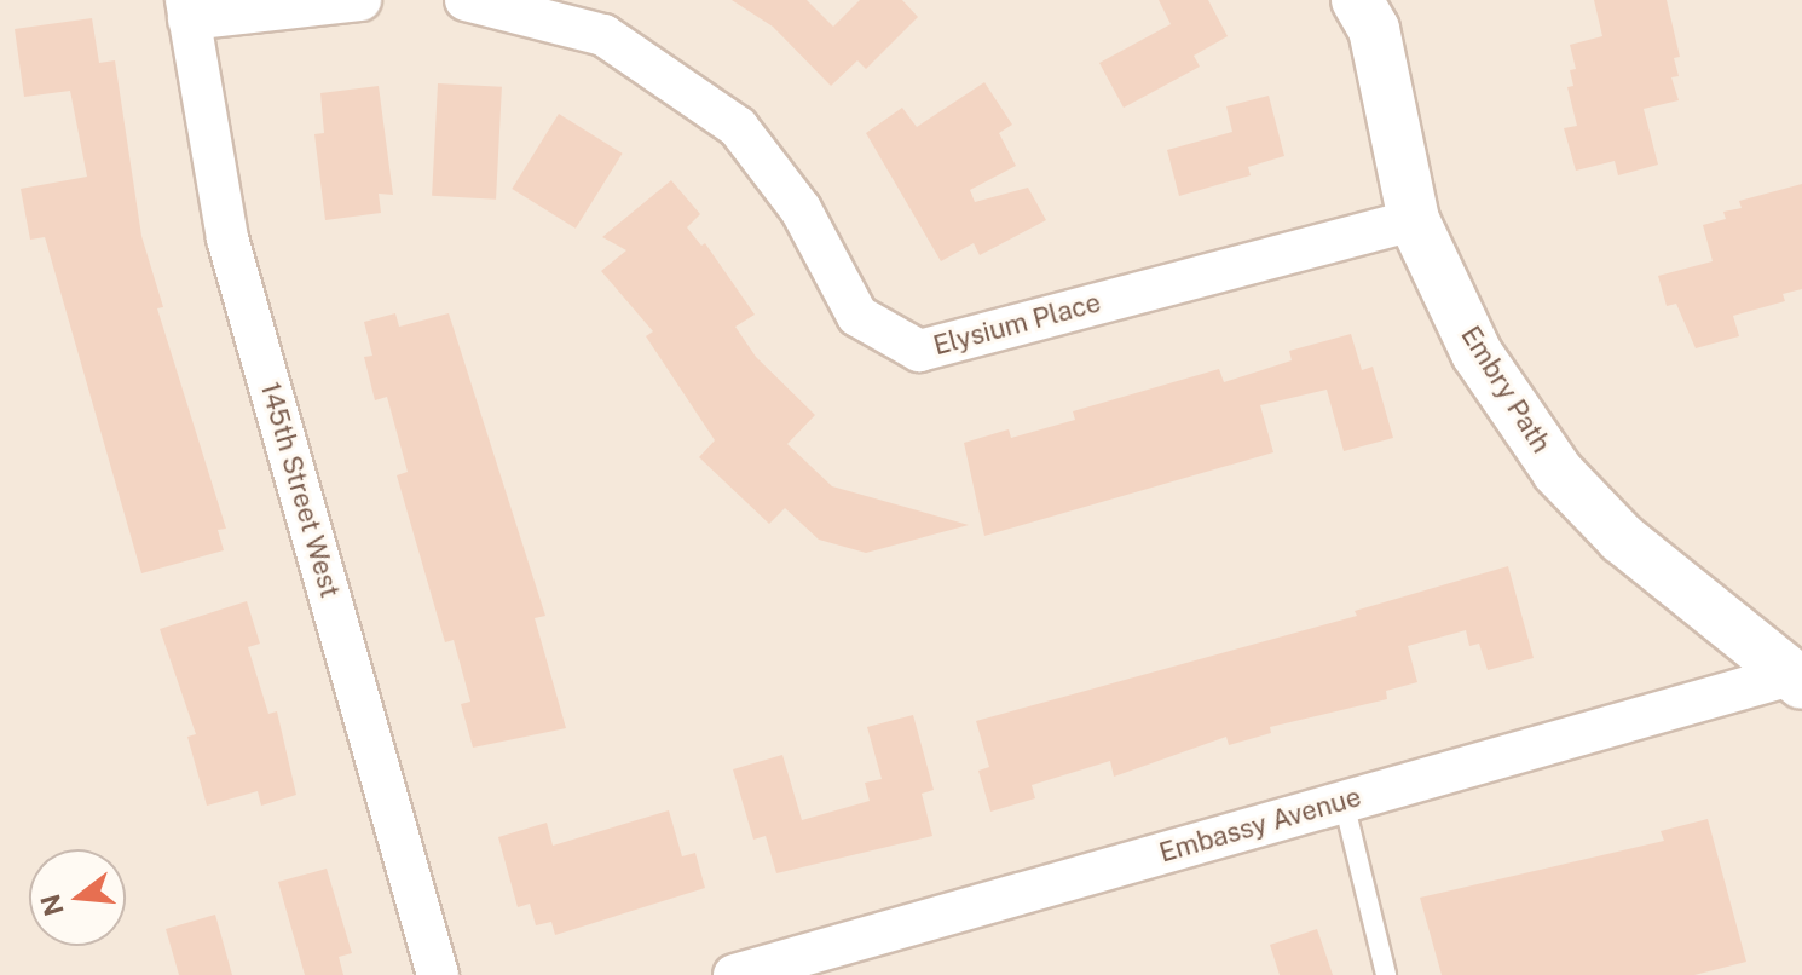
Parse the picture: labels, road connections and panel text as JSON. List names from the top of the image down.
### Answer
{
  "streets": {
    "street": [
      "Elysium Place",
      "Embry Path",
      "145th Street West",
      "Embassy Avenue"
    ]
  },
  "crossings": [
    ["Elysium Place", "Embry Path"],
    ["Embry Path", "Embassy Avenue"]
  ],
  "north": "left"
}
